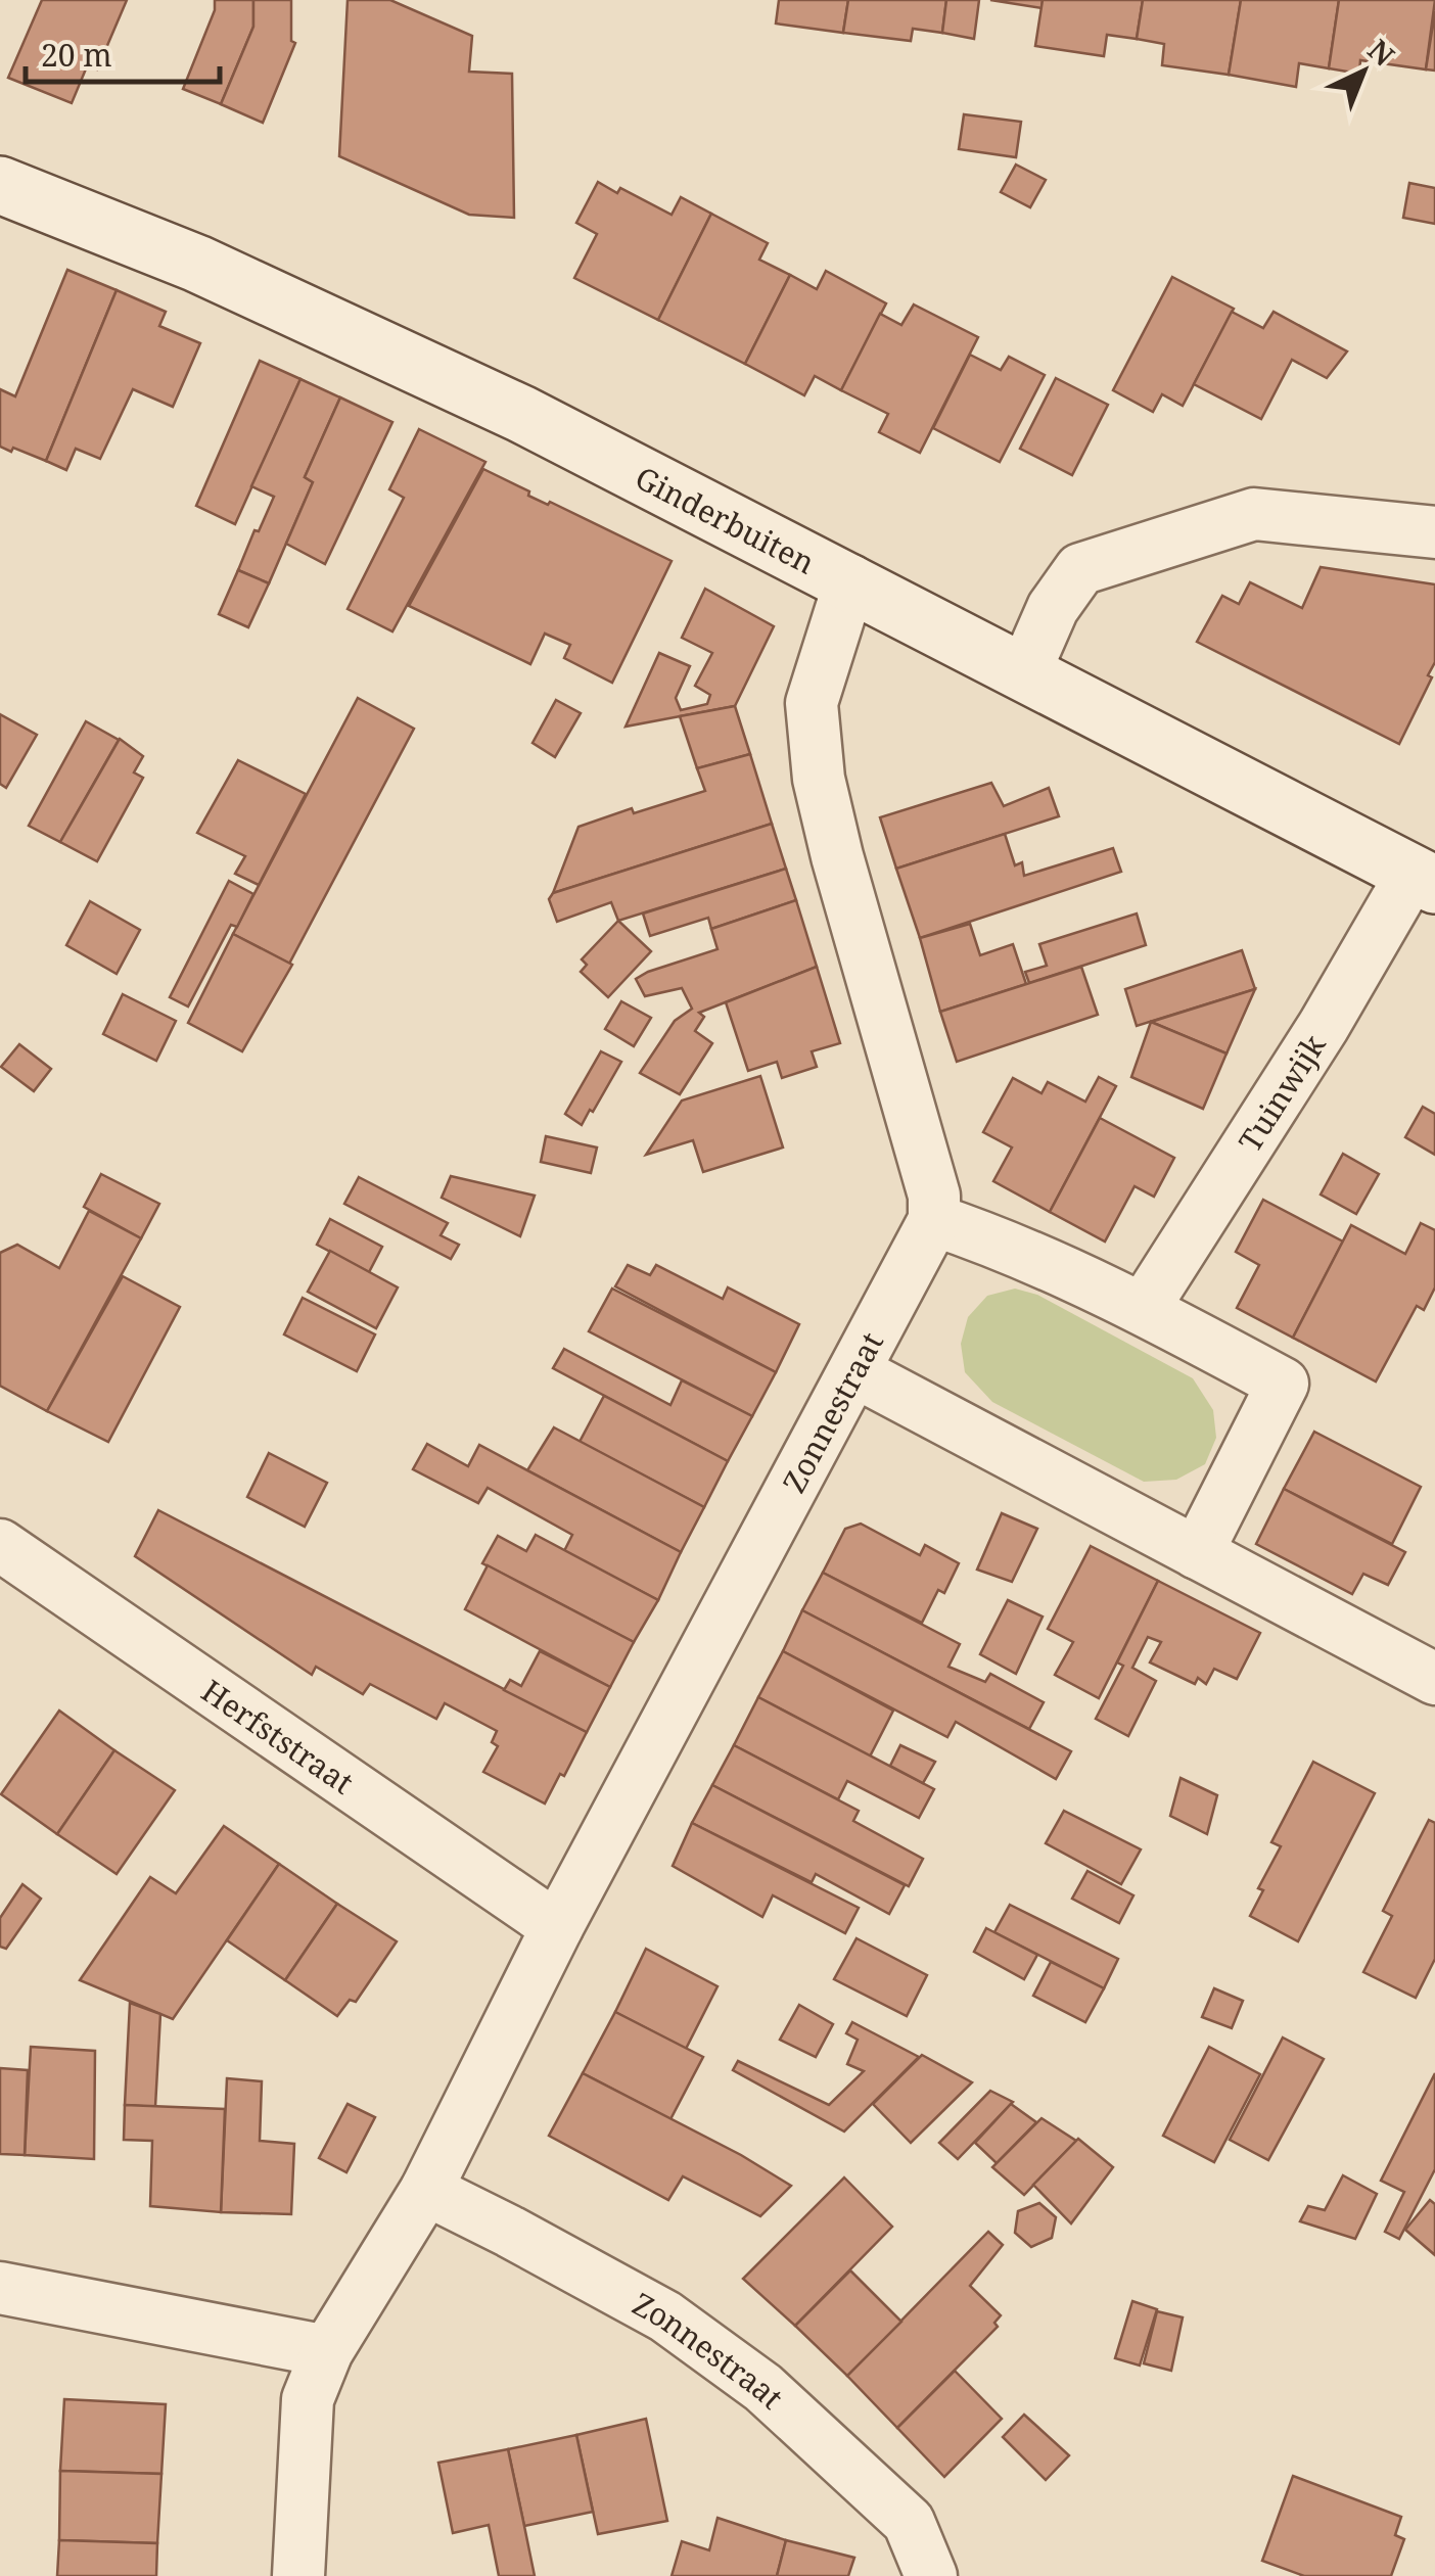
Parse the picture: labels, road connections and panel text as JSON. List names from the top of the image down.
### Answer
{
  "streets": {
    "main road": ["Ginderbuiten"],
    "street": ["Tuinwijk", "Zonnestraat", "Herfststraat"]
  },
  "crossings": [
    ["Ginderbuiten", "Tuinwijk"],
    ["Zonnestraat", "Herfststraat"]
  ],
  "scale_bar": "20 m",
  "north": "top right"
}
